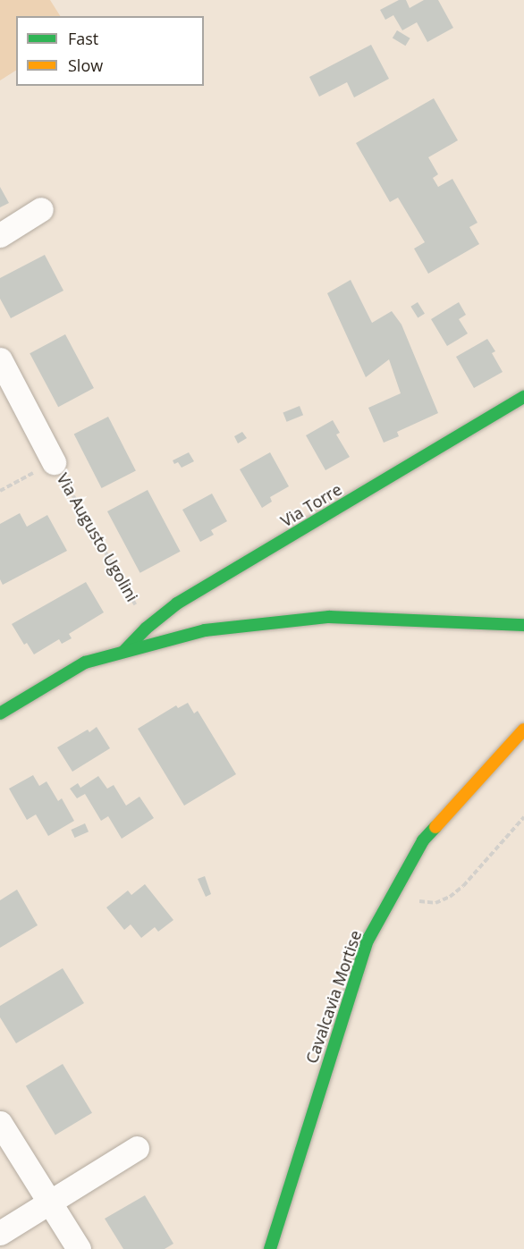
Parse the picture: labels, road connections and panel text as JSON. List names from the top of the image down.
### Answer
{
  "streets": {
    "street": ["Via Torre", "Via Augusto Ugolini", "Cavalcavia Mortise"]
  },
  "legend": ["Fast", "Slow"]
}
